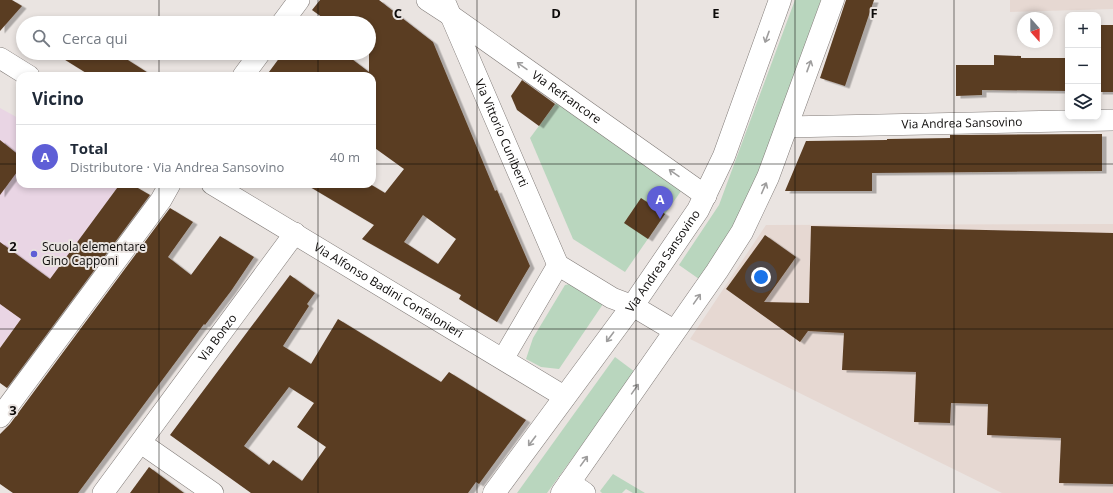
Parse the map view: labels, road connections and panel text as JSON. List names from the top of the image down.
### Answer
{
  "streets": {
    "main road": ["Via Andrea Sansovino"],
    "street": [
      "Via Refrancore",
      "Via Vittorio Cuniberti",
      "Via Alfonso Badini Confalonieri",
      "Via Bonzo"
    ]
  },
  "crossings": [
    ["Via Refrancore", "Via Andrea Sansovino"],
    ["Via Refrancore", "Via Vittorio Cuniberti"],
    ["Via Andrea Sansovino", "Via Alfonso Badini Confalonieri"],
    ["Via Alfonso Badini Confalonieri", "Via Bonzo"]
  ],
  "one_way": ["Via Refrancore"],
  "places": ["Scuola elementare Gino Capponi"],
  "north": "bottom",
  "page": {
    "map_buttons": ["+", "−"],
    "search": "Cerca qui",
    "heading": "Vicino",
    "list": [
      {
        "mark": "A",
        "name": "Total",
        "note": "Distributore · Via Andrea Sansovino",
        "value": "40 m"
      }
    ],
    "pins": "A"
  },
  "grid": {
    "columns": [
      "C",
      "D",
      "E",
      "F"
    ],
    "rows": ["2", "3"]
  }
}
